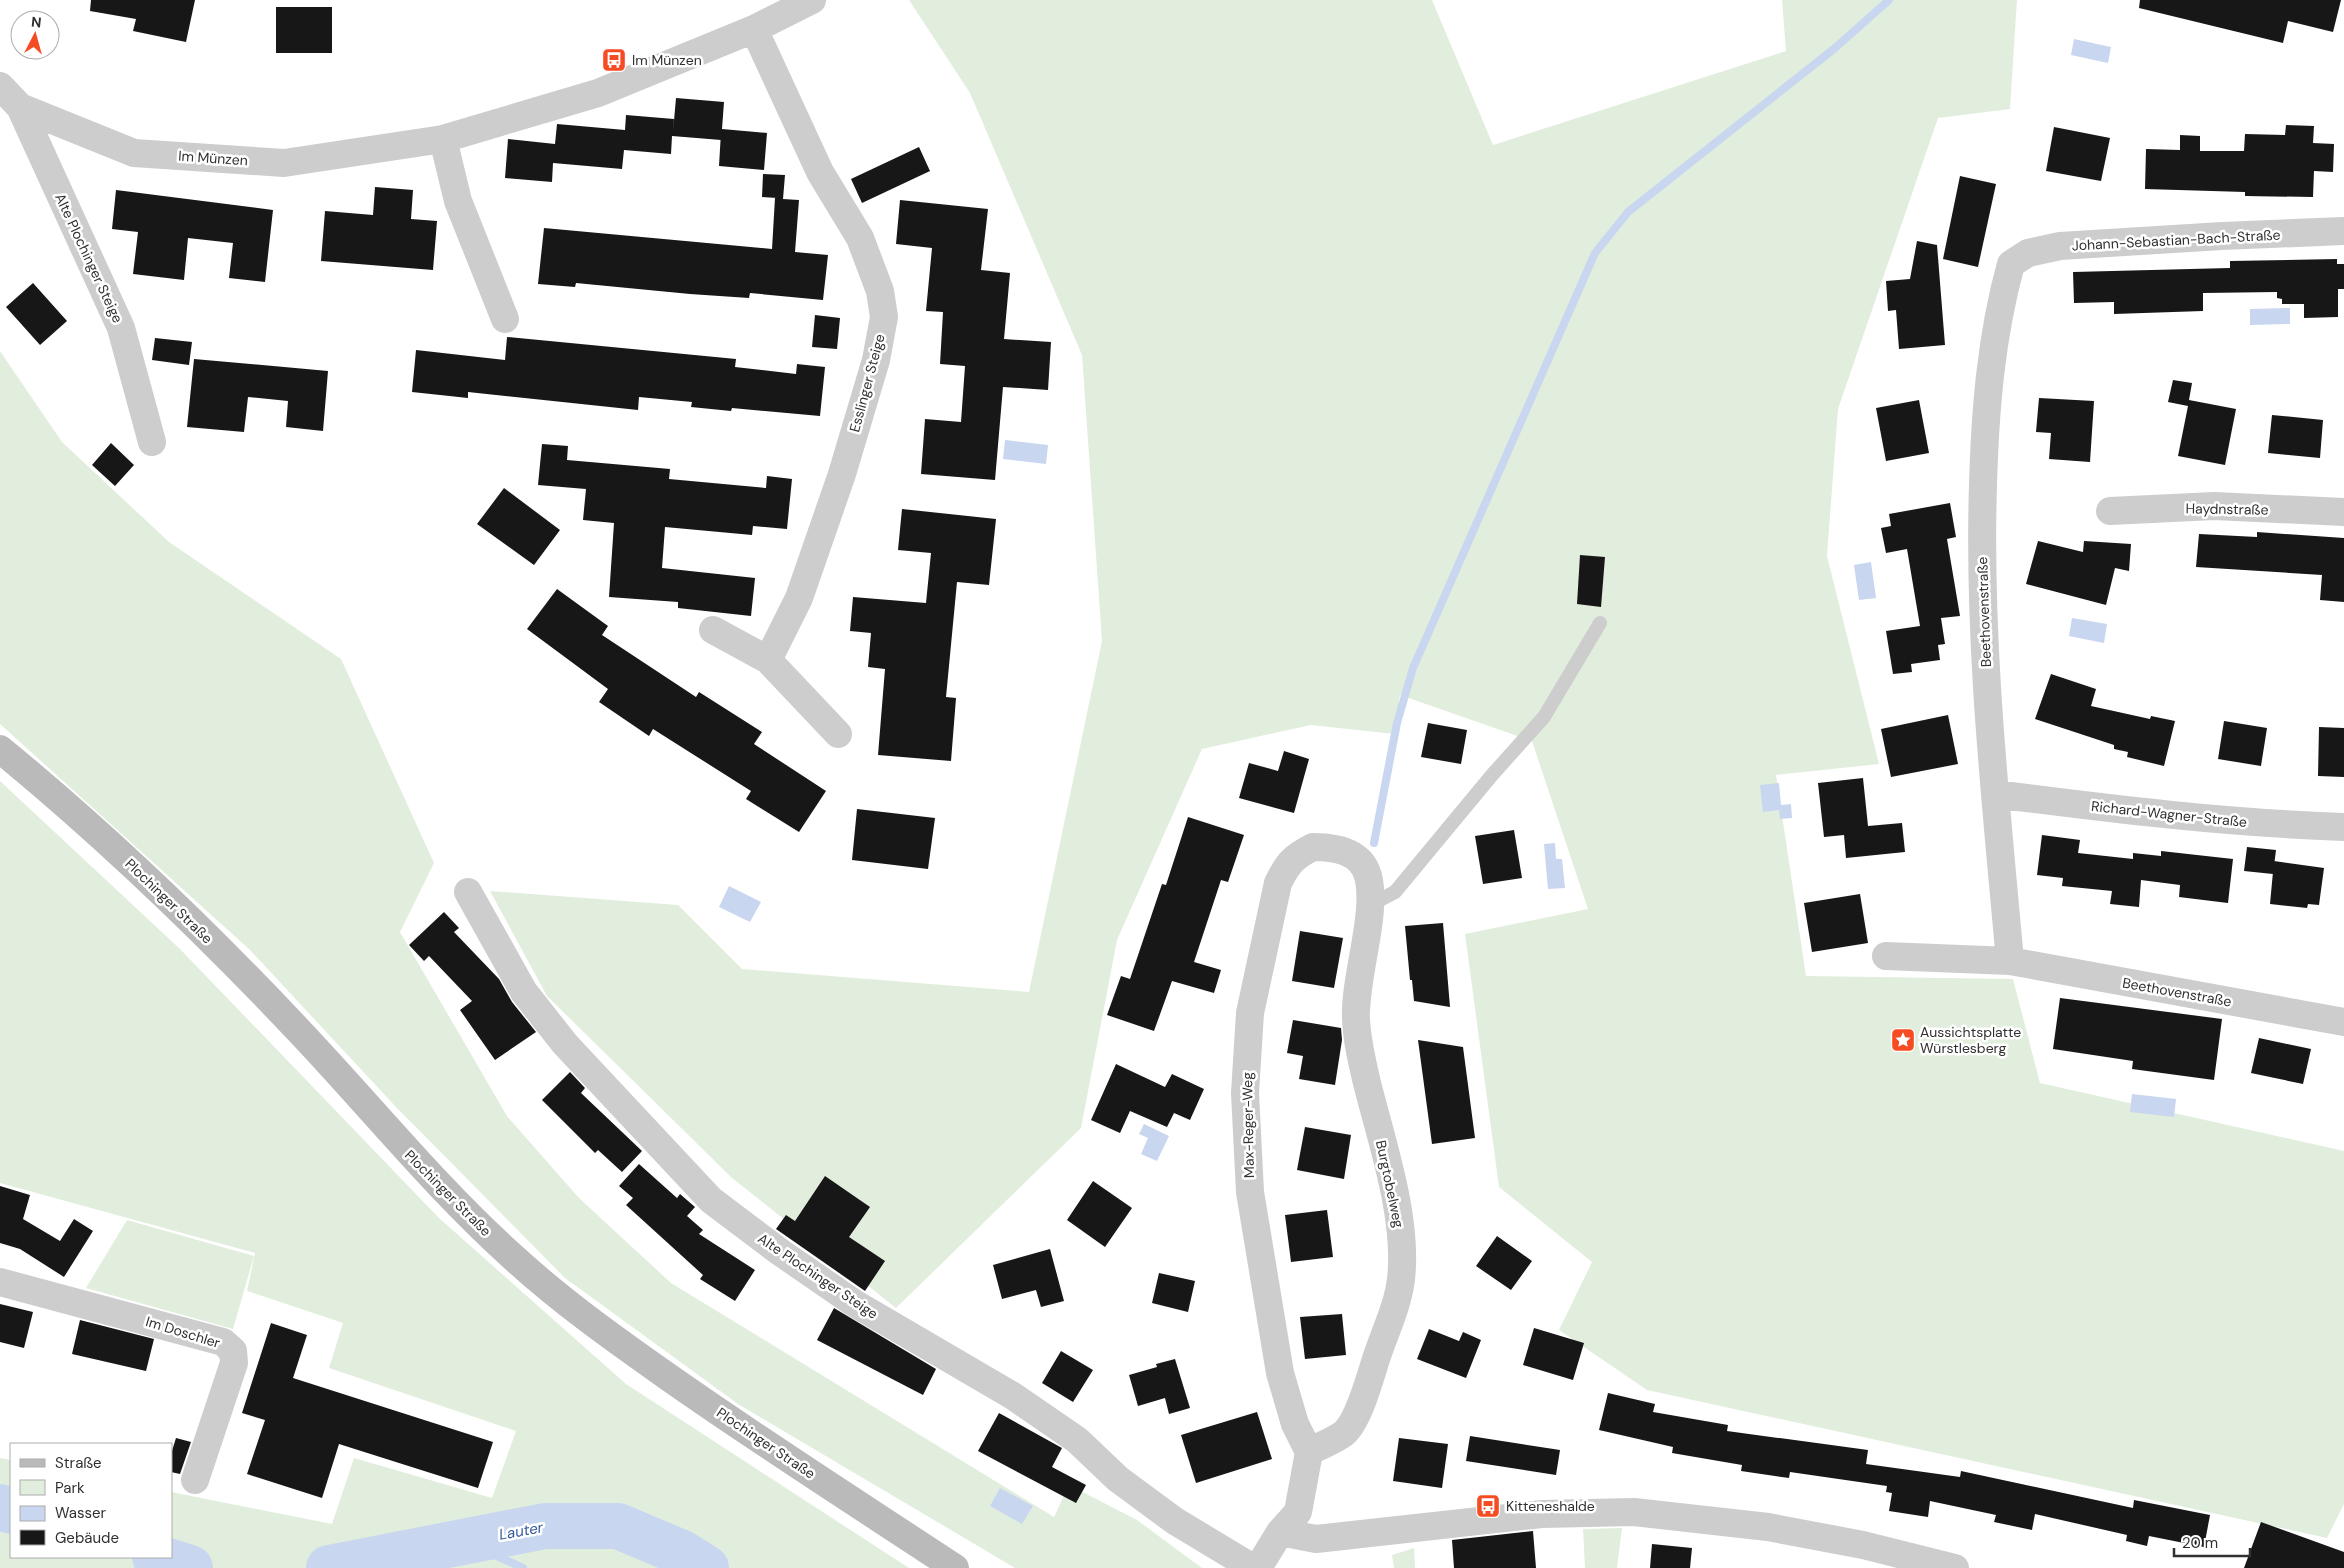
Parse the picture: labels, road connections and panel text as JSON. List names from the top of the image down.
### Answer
{
  "streets": {
    "main road": ["Plochinger Straße"],
    "street": [
      "Im Münzen",
      "Johann-Sebastian-Bach-Straße",
      "Alte Plochinger Steige",
      "Esslinger Steige",
      "Haydnstraße",
      "Beethovenstraße",
      "Richard-Wagner-Straße",
      "Max-Reger-Weg",
      "Burgtobelweg",
      "Im Doschler"
    ]
  },
  "crossings": [
    ["Im Münzen", "Alte Plochinger Steige"],
    ["Im Münzen", "Esslinger Steige"],
    ["Johann-Sebastian-Bach-Straße", "Beethovenstraße"],
    ["Beethovenstraße", "Richard-Wagner-Straße"],
    ["Max-Reger-Weg", "Burgtobelweg"]
  ],
  "water": ["Lauter"],
  "places": {
    "bus stop": ["Im Münzen", "Kitteneshalde"],
    "place": ["Aussichtsplatte Würstlesberg"]
  },
  "legend": [
    "Straße",
    "Park",
    "Wasser",
    "Gebäude"
  ],
  "scale_bar": "20 m",
  "north": "top"
}
